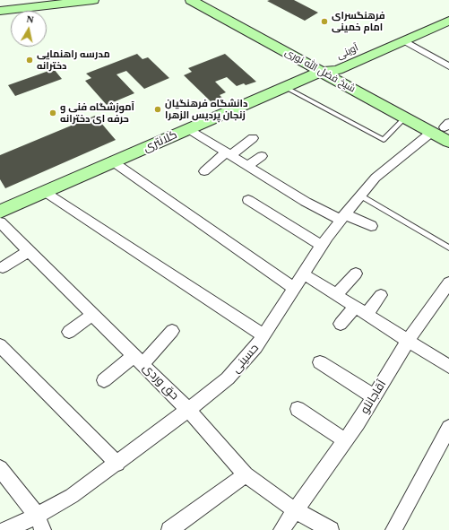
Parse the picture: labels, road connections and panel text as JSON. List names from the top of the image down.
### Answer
{
  "streets": {
    "main road": ["آوینی", "شیخ فضل الله نوری", "کلانتری"],
    "street": ["حسینی", "حق وردی", "آقاجانلو"]
  },
  "crossings": [
    ["آوینی", "شیخ فضل الله نوری"],
    ["آوینی", "کلانتری"],
    ["شیخ فضل الله نوری", "کلانتری"],
    ["شیخ فضل الله نوری", "حسینی"],
    ["حسینی", "حق وردی"],
    ["حق وردی", "آقاجانلو"]
  ],
  "places": [
    "فرهنگسرای امام خمینی",
    "مدرسه راهنمایی دخترانه",
    "دانشگاه فرهنگیان زنجان پردیس الزهرا",
    "آموزشگاه فنی و حرفه ای دخترانه"
  ],
  "north": "top"
}
